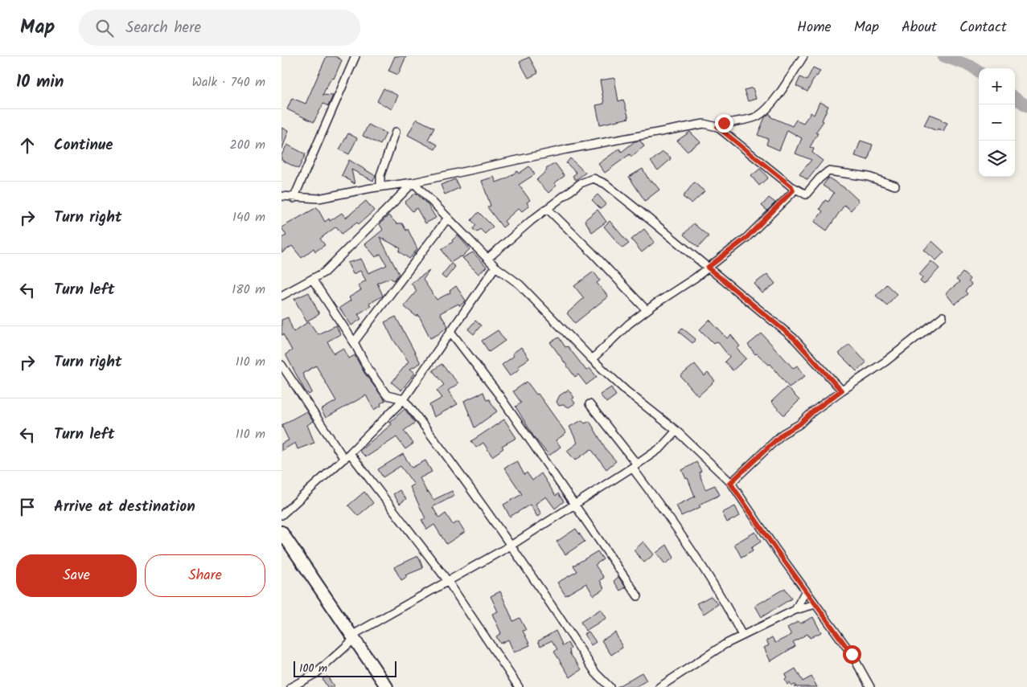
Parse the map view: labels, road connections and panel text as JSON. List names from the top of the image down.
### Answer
{
  "scale_bar": "100 m",
  "page": {
    "header": "Map",
    "search": "Search here",
    "nav": [
      "Home",
      "Map",
      "About",
      "Contact"
    ],
    "heading": ["10 min", "Walk · 740 m"],
    "map_buttons": ["+", "−"],
    "list": [
      ["Continue", "200 m"],
      ["Turn right", "140 m"],
      ["Turn left", "180 m"],
      ["Turn right", "110 m"],
      ["Turn left", "110 m"],
      "Arrive at destination"
    ],
    "buttons": ["Save", "Share"],
    "scale": "100 m"
  }
}
